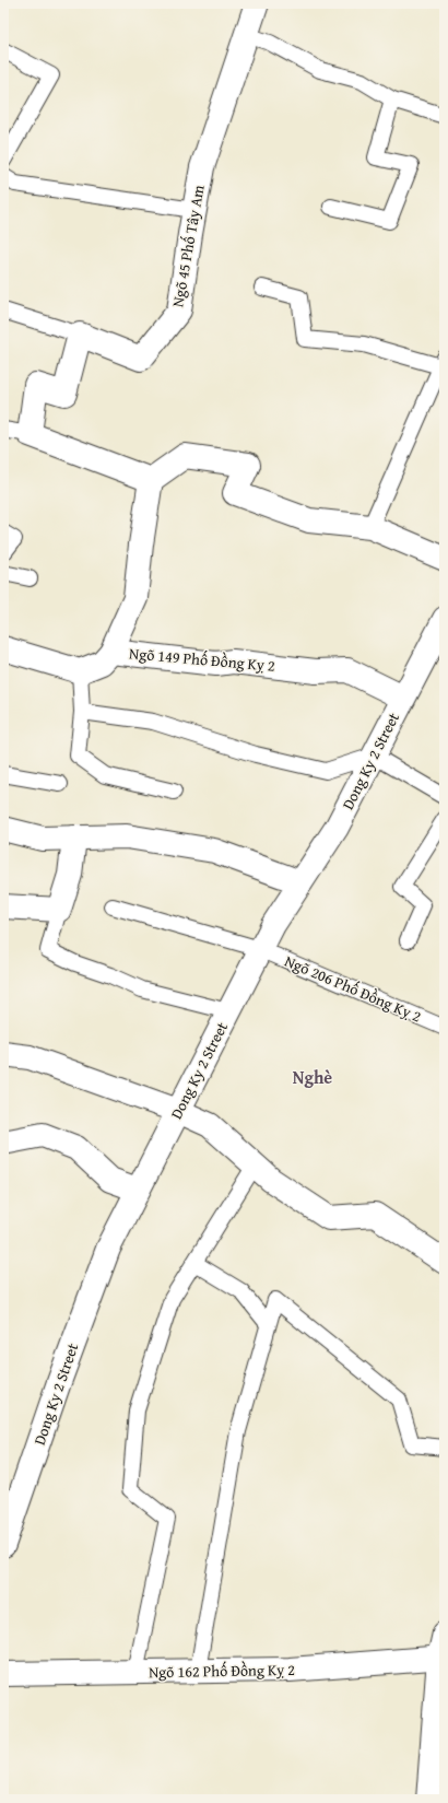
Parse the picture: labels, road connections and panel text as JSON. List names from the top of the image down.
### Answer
{
  "streets": {
    "street": [
      "Ngõ 45 Phố Tây Am",
      "Ngõ 149 Phố Đồng Kỵ 2",
      "Dong Ky 2 Street",
      "Ngõ 162 Phố Đồng Kỵ 2"
    ],
    "lane": ["Ngõ 206 Phố Đồng Kỵ 2"]
  },
  "crossings": [
    ["Ngõ 149 Phố Đồng Kỵ 2", "Dong Ky 2 Street"],
    ["Dong Ky 2 Street", "Ngõ 206 Phố Đồng Kỵ 2"]
  ],
  "districts": ["Nghè"]
}
